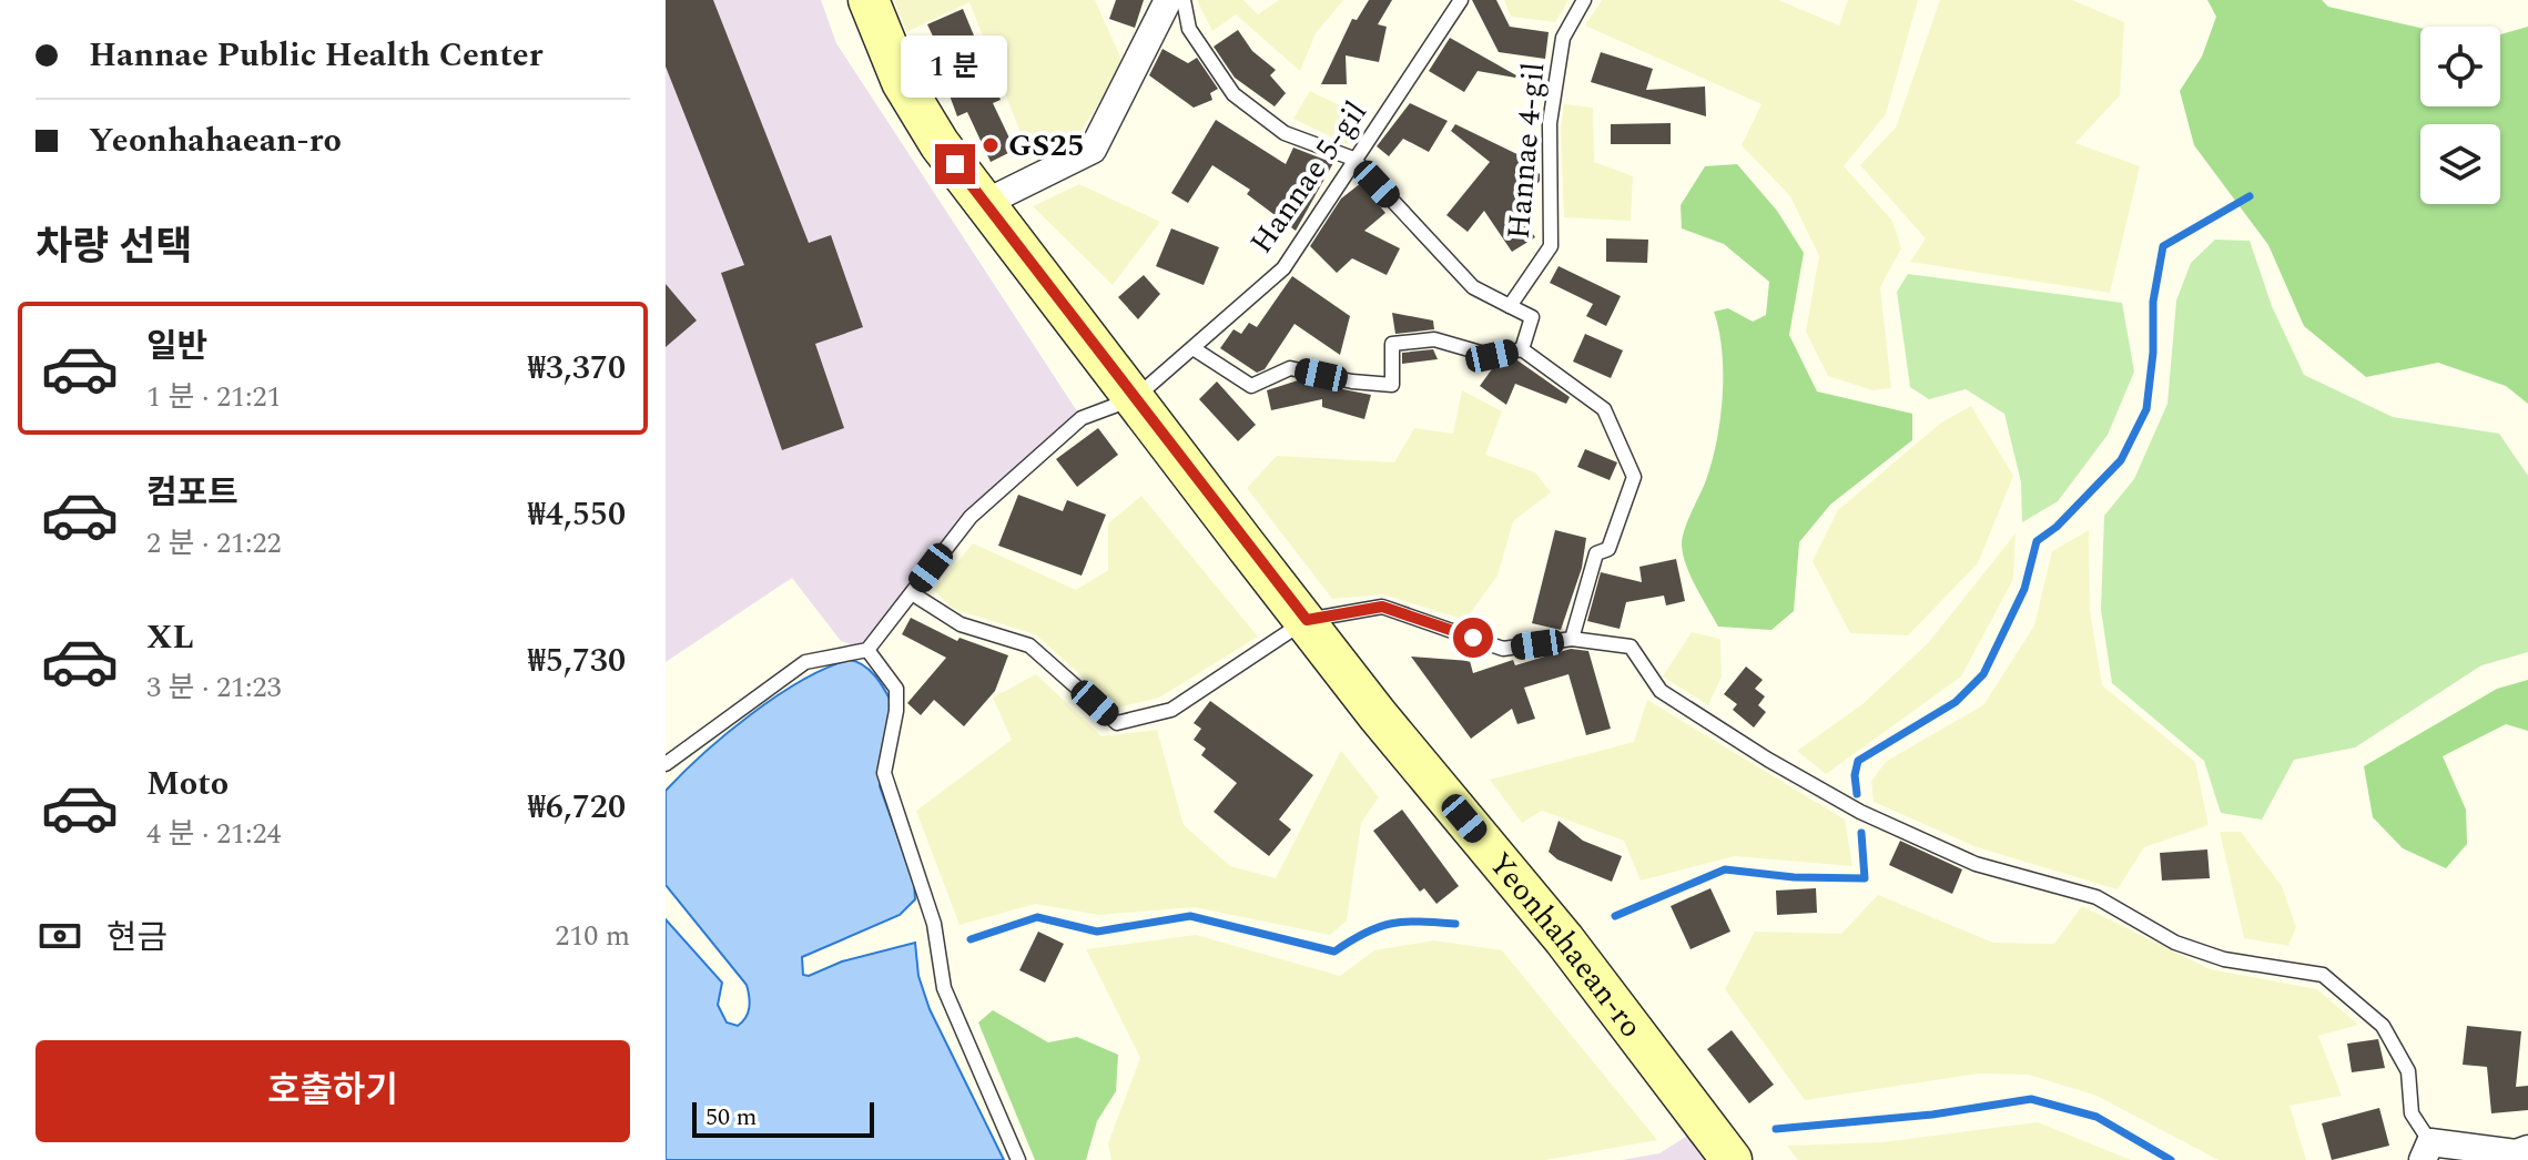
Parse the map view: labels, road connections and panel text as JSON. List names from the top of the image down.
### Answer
{
  "streets": {
    "street": ["Yeonhahaean-ro"],
    "lane": ["Hannae 4-gil", "Hannae 5-gil"]
  },
  "crossings": [
    ["Hannae 5-gil", "Yeonhahaean-ro"]
  ],
  "places": ["GS25"],
  "scale_bar": "50 m",
  "page": {
    "banner": ["Hannae Public Health Center", "Yeonhahaean-ro"],
    "bubble": "1 분",
    "heading": "차량 선택",
    "list": [
      {
        "name": "일반",
        "note": "1 분 · 21:21",
        "value": "₩3,370"
      },
      {
        "name": "컴포트",
        "note": "2 분 · 21:22",
        "value": "₩4,550"
      },
      {
        "name": "XL",
        "note": "3 분 · 21:23",
        "value": "₩5,730"
      },
      {
        "name": "Moto",
        "note": "4 분 · 21:24",
        "value": "₩6,720"
      }
    ],
    "pay": ["현금", "210 m"],
    "buttons": "호출하기",
    "scale": "50 m"
  }
}
